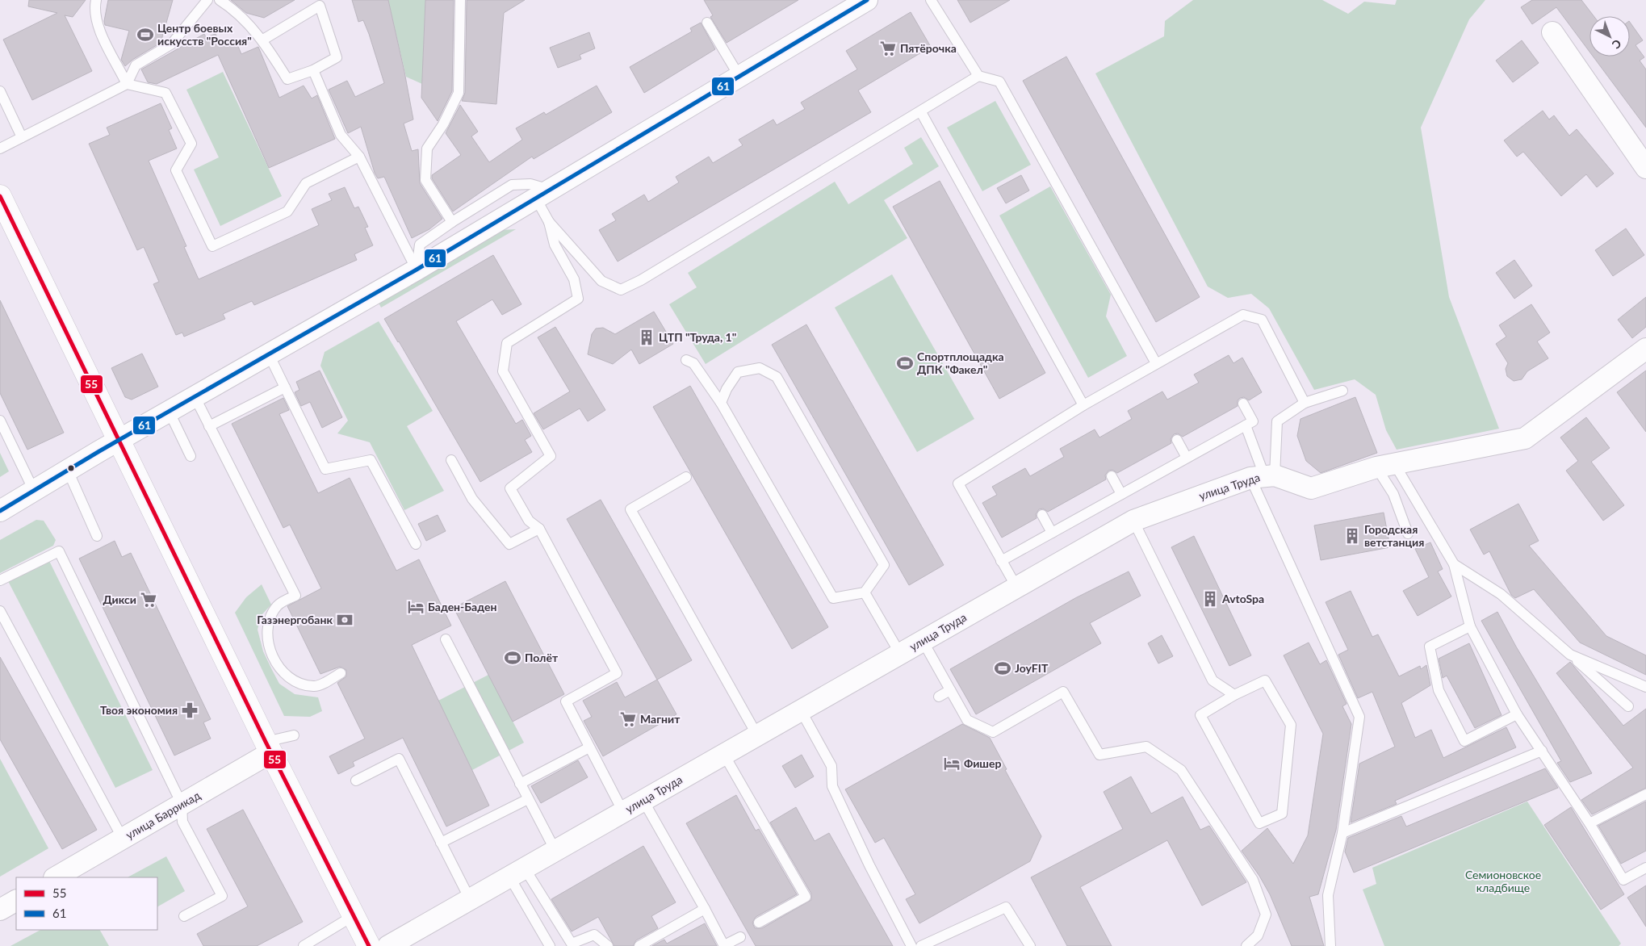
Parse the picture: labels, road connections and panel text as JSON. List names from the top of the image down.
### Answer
{
  "streets": {
    "street": ["улица Труда", "улица Баррикад"]
  },
  "parks": ["Семионовское кладбище"],
  "places": {
    "sports": [
      "Центр боевых искусств \"Россия\"",
      "Спортплощадка ДПК \"Факел\"",
      "Полёт",
      "JoyFIT"
    ],
    "supermarket": ["Пятёрочка", "Дикси", "Магнит"],
    "building": ["ЦТП \"Труда, 1\"", "Городская ветстанция", "AvtoSpa"],
    "hotel": ["Баден-Баден", "Фишер"],
    "bank": ["Газэнергобанк"],
    "pharmacy": ["Твоя экономия"]
  },
  "lines": ["transit line 61", "transit line 55"],
  "legend": ["55", "61"],
  "north": "bottom right"
}
